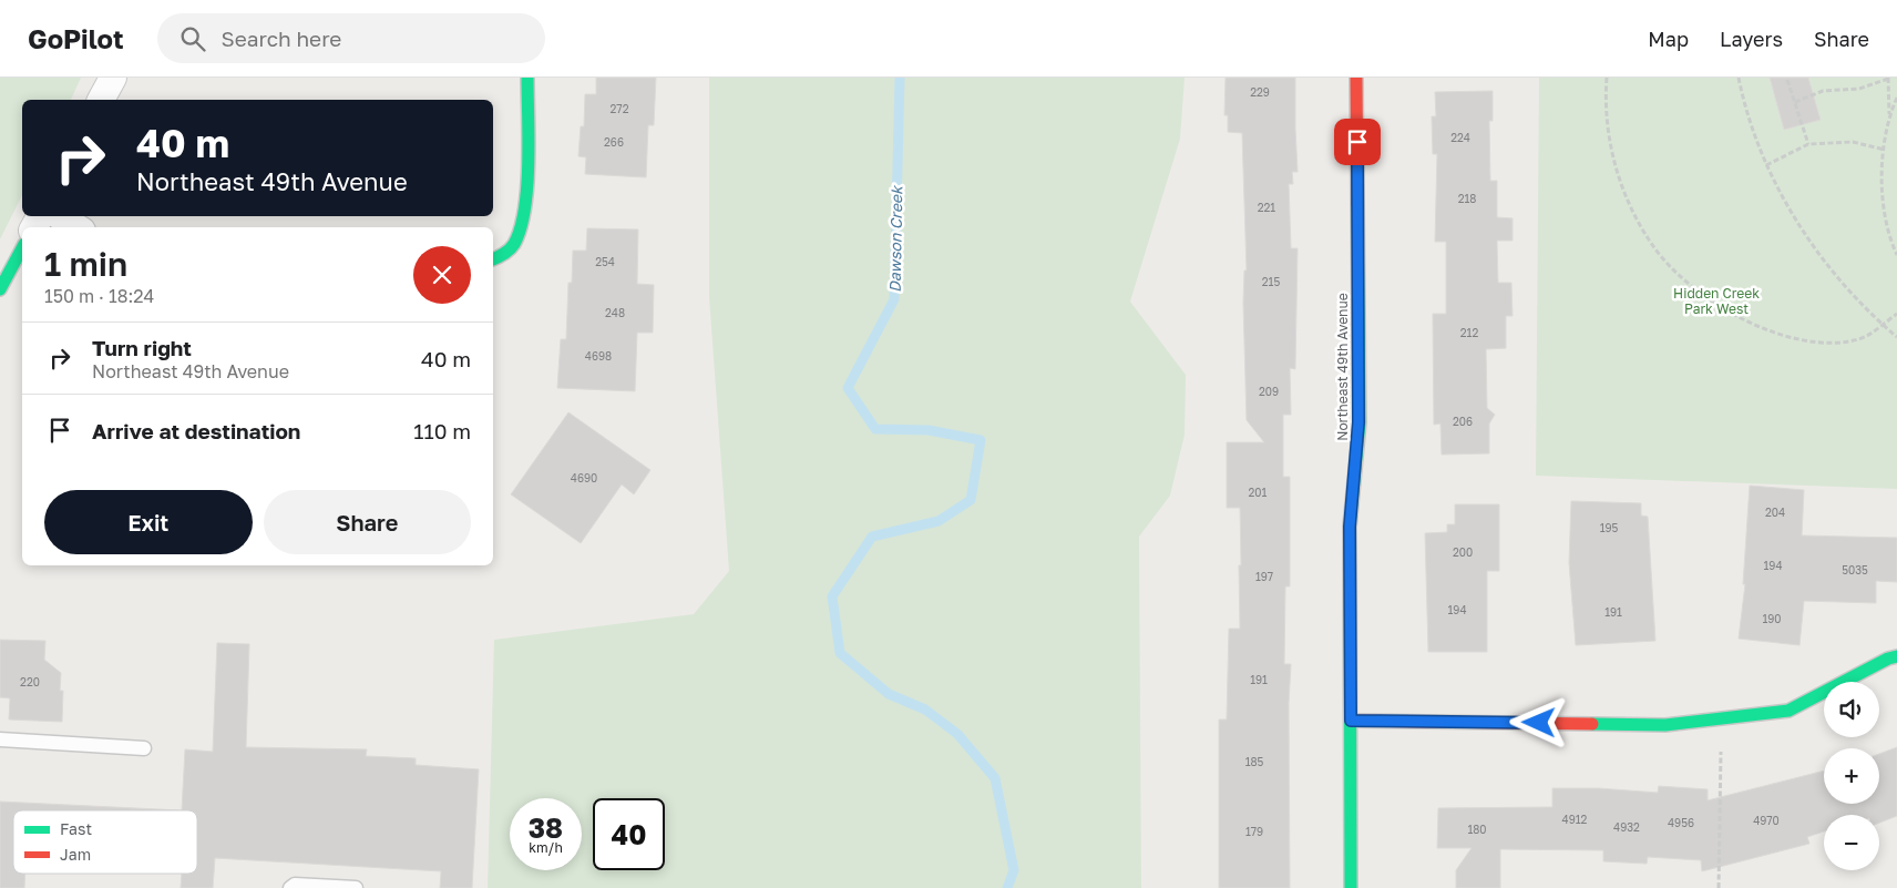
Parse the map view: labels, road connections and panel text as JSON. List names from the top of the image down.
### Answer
{
  "streets": {
    "street": ["Northeast 49th Avenue"]
  },
  "water": ["Dawson Creek"],
  "parks": ["Hidden Creek Park West"],
  "house_numbers": [
    "229",
    "272",
    "224",
    "266",
    "218",
    "221",
    "254",
    "215",
    "248",
    "212",
    "4698",
    "209",
    "206",
    "4690",
    "201",
    "204",
    "195",
    "200",
    "194",
    "5035",
    "197",
    "194",
    "191",
    "190",
    "191",
    "220",
    "185",
    "4912",
    "4970",
    "4956",
    "4932",
    "180",
    "179"
  ],
  "legend": ["Fast", "Jam"],
  "page": {
    "header": "GoPilot",
    "search": "Search here",
    "nav": ["Map", "Layers", "Share"],
    "turn": ["40 m", "Northeast 49th Avenue"],
    "heading": ["1 min", "150 m · 18:24"],
    "list": [
      {
        "name": "Turn right",
        "note": "Northeast 49th Avenue",
        "value": "40 m"
      },
      {
        "name": "Arrive at destination",
        "value": "110 m"
      }
    ],
    "buttons": ["Exit", "Share"],
    "map_buttons": ["+", "−"],
    "speed": "38 km/h",
    "limit": "40"
  }
}
